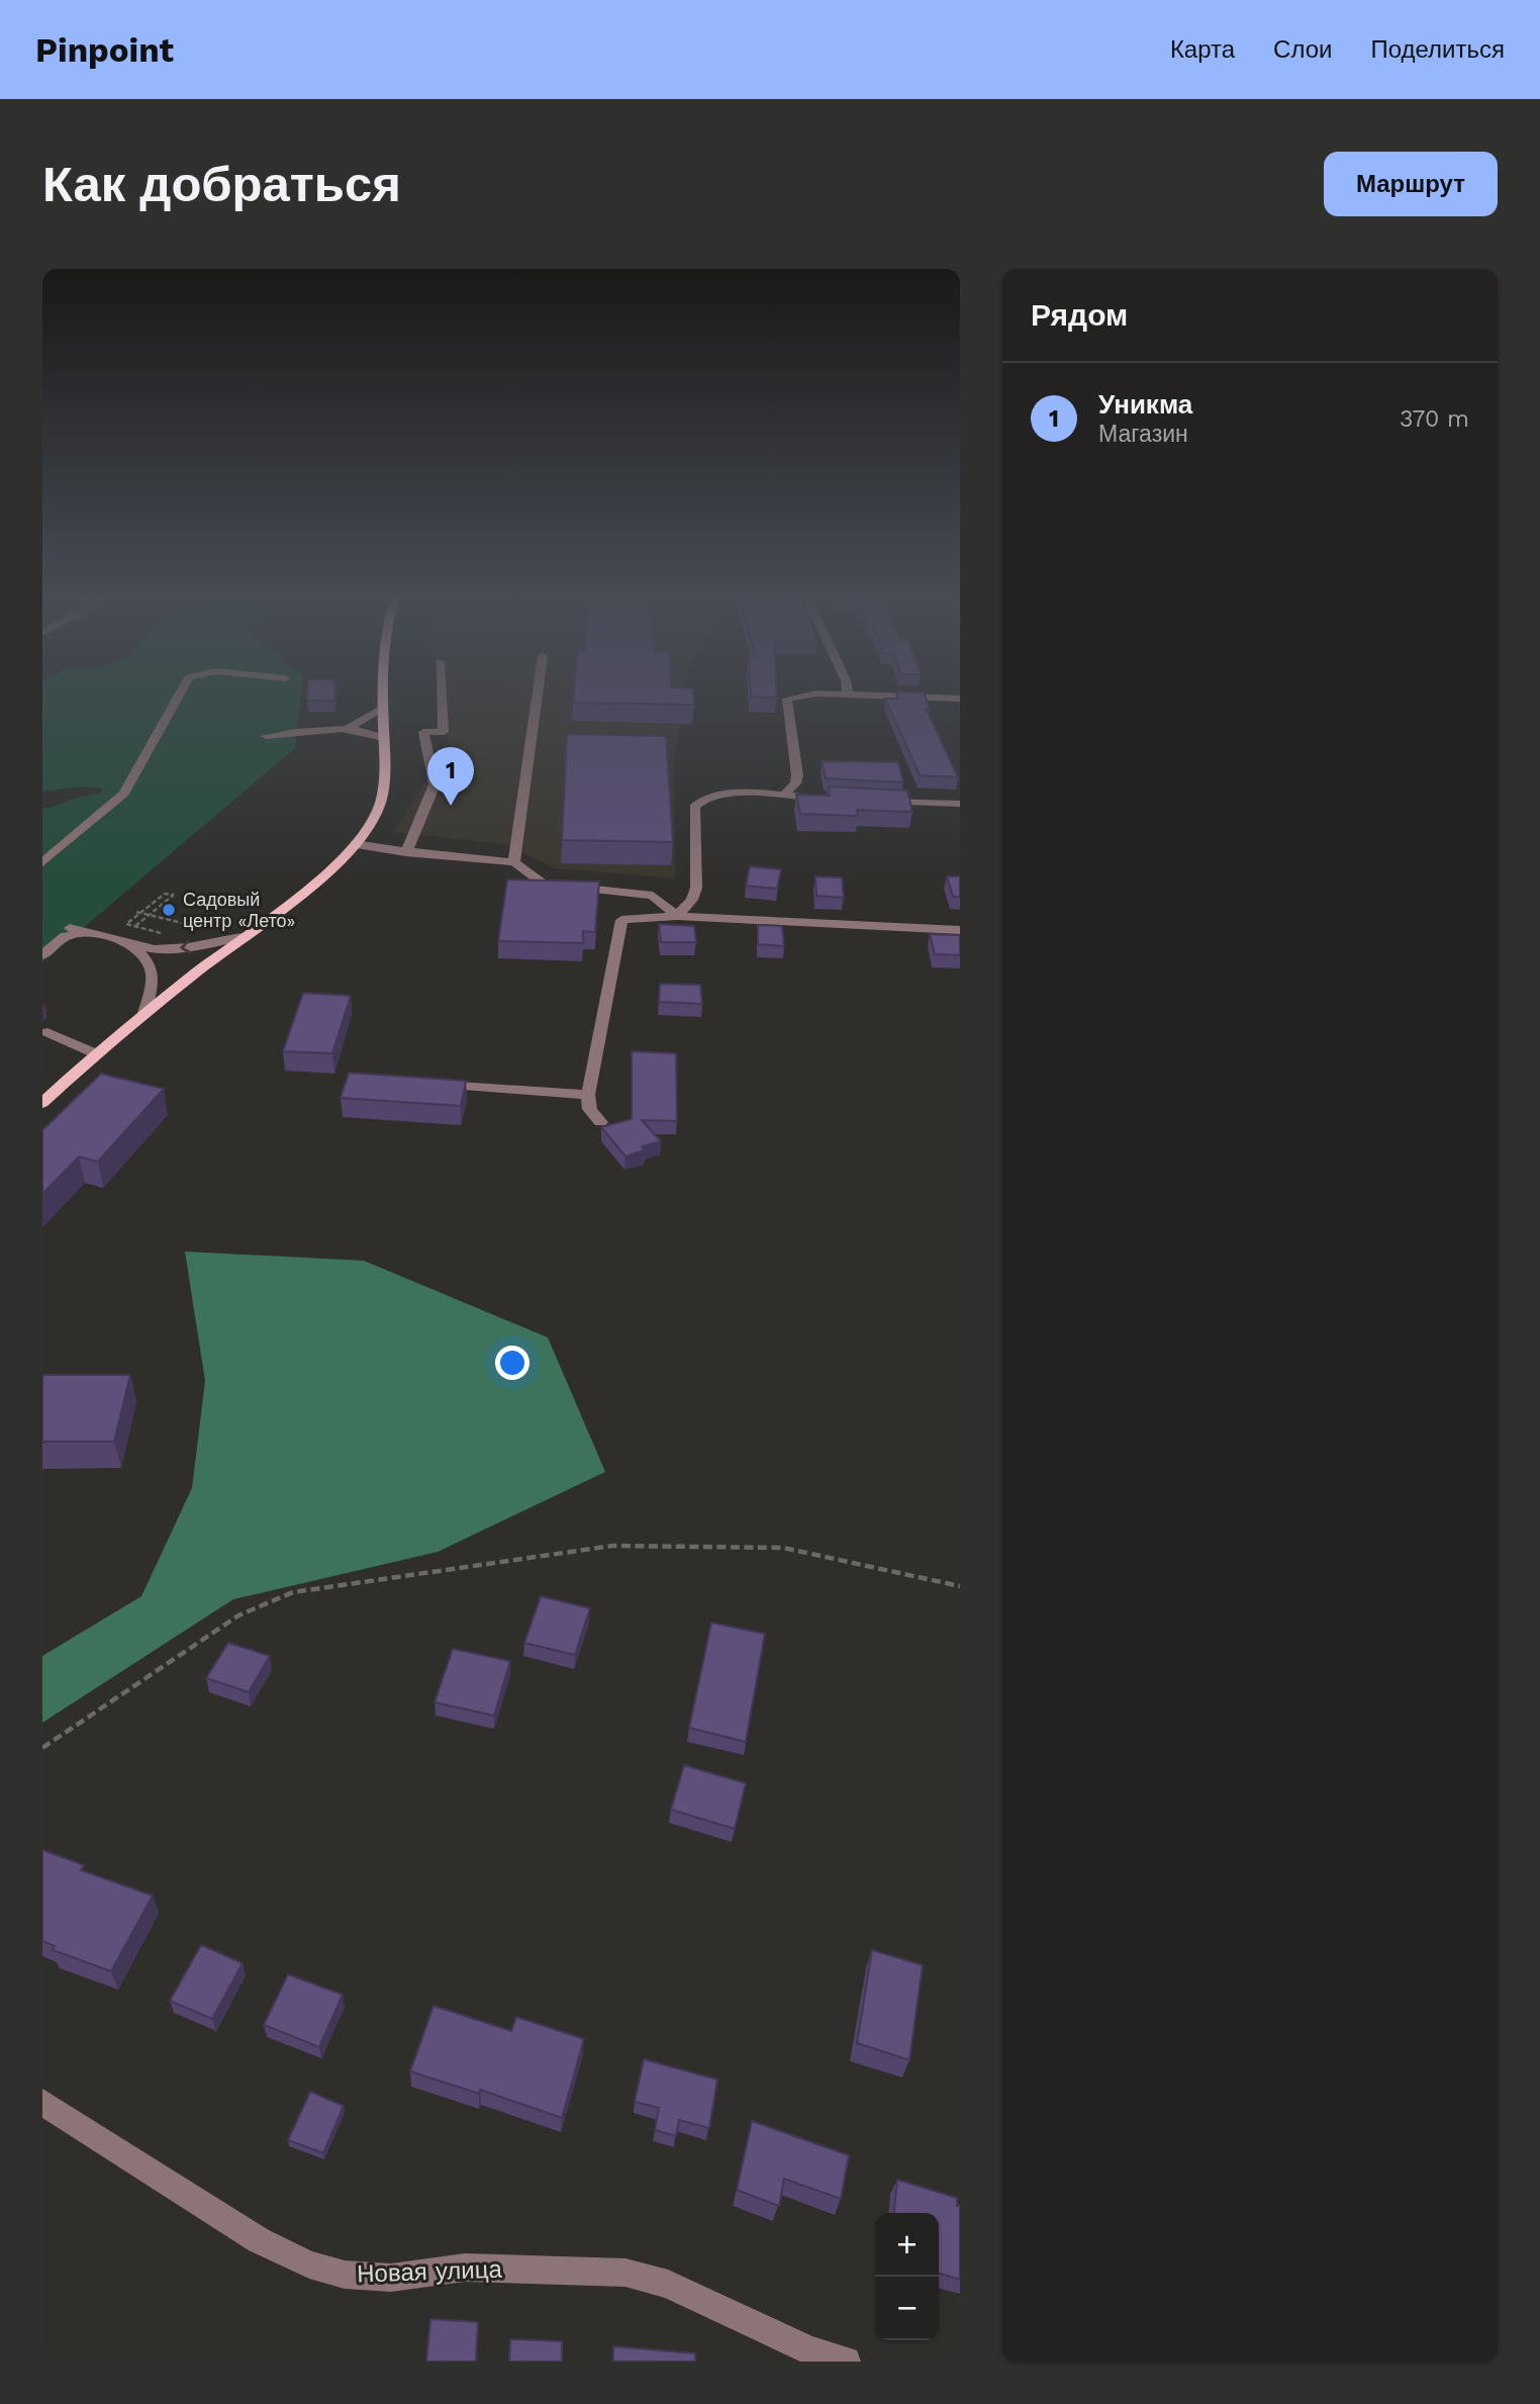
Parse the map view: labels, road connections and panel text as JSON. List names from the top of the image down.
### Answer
{
  "streets": {
    "street": ["Новая улица"]
  },
  "places": ["Садовый центр «Лето»"],
  "page": {
    "header": "Pinpoint",
    "nav": ["Карта", "Слои", "Поделиться"],
    "buttons": "Маршрут",
    "title": "Как добраться",
    "heading": "Рядом",
    "list": [
      {
        "mark": "1",
        "name": "Уникма",
        "note": "Магазин",
        "value": "370 m"
      }
    ],
    "pins": "1",
    "map_buttons": ["+", "−"]
  }
}
